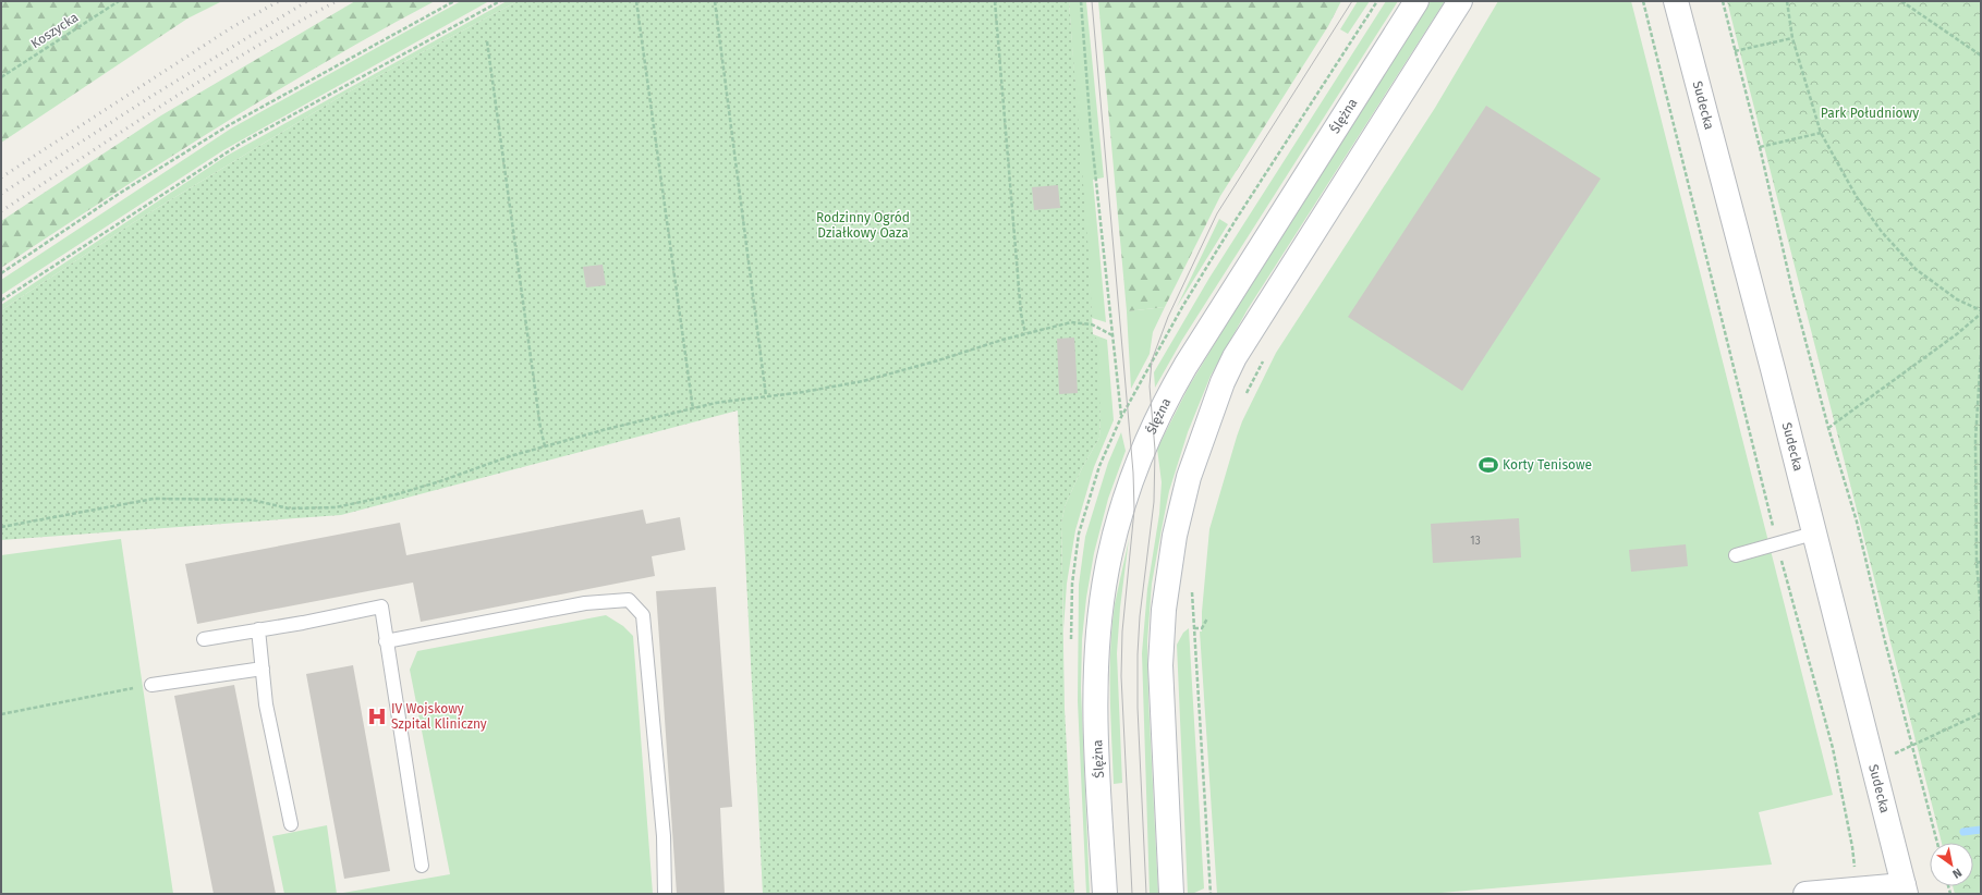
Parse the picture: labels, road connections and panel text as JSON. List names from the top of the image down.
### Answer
{
  "streets": {
    "main road": ["Sudecka", "Ślężna"],
    "path": ["Koszycka"]
  },
  "parks": ["Park Południowy", "Rodzinny Ogród Działkowy Oaza"],
  "places": {
    "sports": ["Korty Tenisowe"],
    "hospital": ["IV Wojskowy Szpital Kliniczny"]
  },
  "house_numbers": ["13"],
  "north": "bottom right"
}
